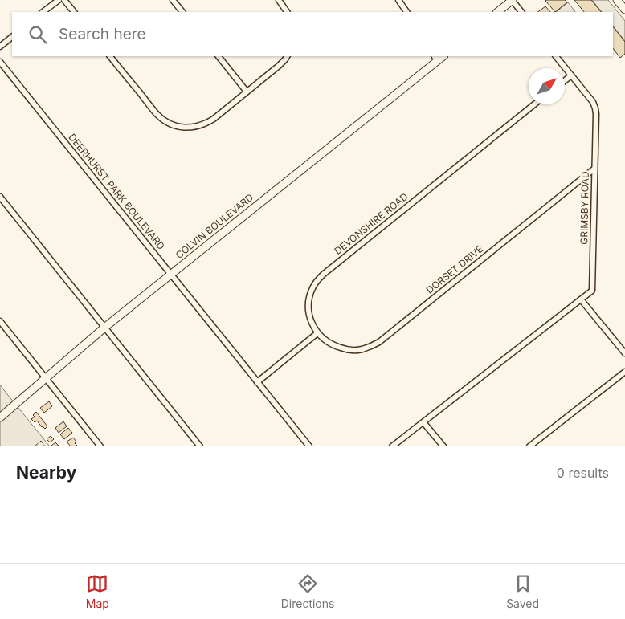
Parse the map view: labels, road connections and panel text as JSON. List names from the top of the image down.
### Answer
{
  "streets": {
    "street": [
      "DEERHURST PARK BOULEVARD",
      "GRIMSBY ROAD",
      "DEVONSHIRE ROAD",
      "COLVIN BOULEVARD",
      "DORSET DRIVE"
    ]
  },
  "crossings": [
    ["DEERHURST PARK BOULEVARD", "COLVIN BOULEVARD"],
    ["GRIMSBY ROAD", "DORSET DRIVE"],
    ["DEVONSHIRE ROAD", "DORSET DRIVE"]
  ],
  "north": "top right",
  "page": {
    "search": "Search here",
    "heading": ["Nearby", "0 results"],
    "nav": ["Map", "Directions", "Saved"]
  }
}
